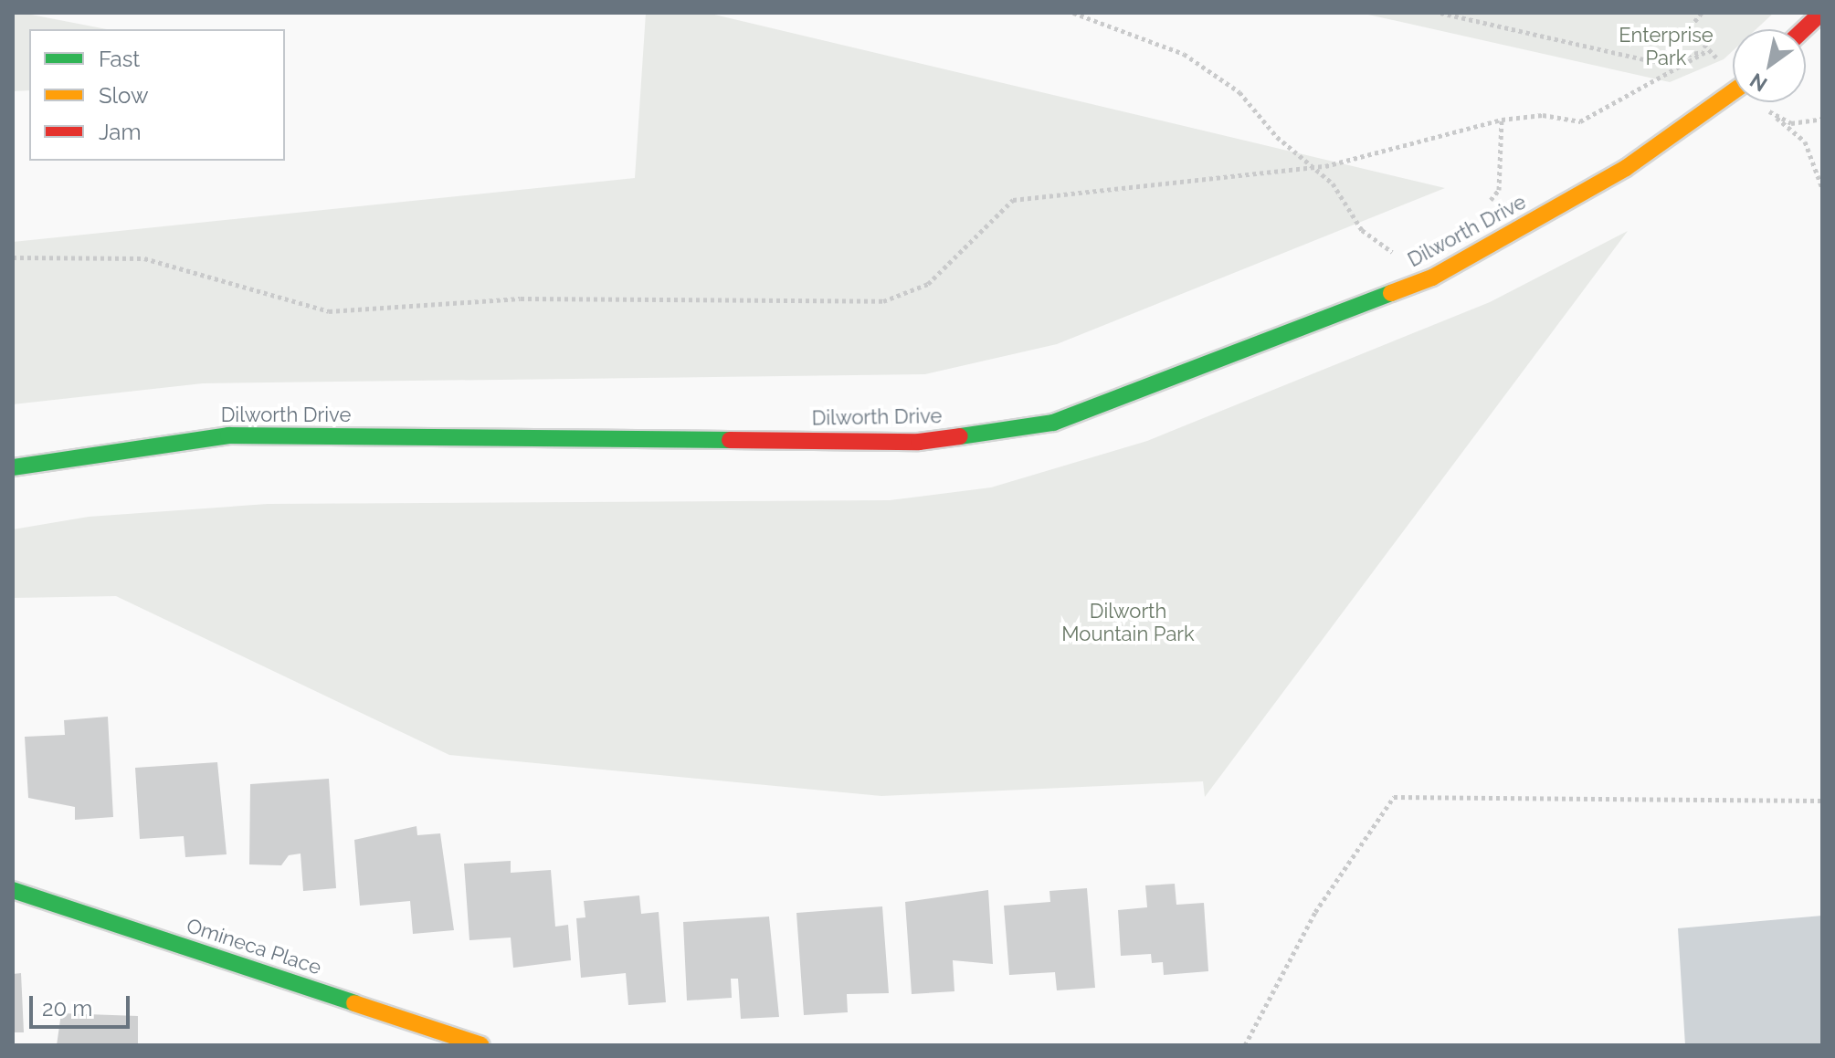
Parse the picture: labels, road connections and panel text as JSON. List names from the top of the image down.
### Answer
{
  "streets": {
    "street": ["Dilworth Drive", "Omineca Place"]
  },
  "parks": ["Enterprise Park", "Dilworth Mountain Park"],
  "legend": ["Fast", "Slow", "Jam"],
  "scale_bar": "20 m",
  "north": "bottom left"
}
